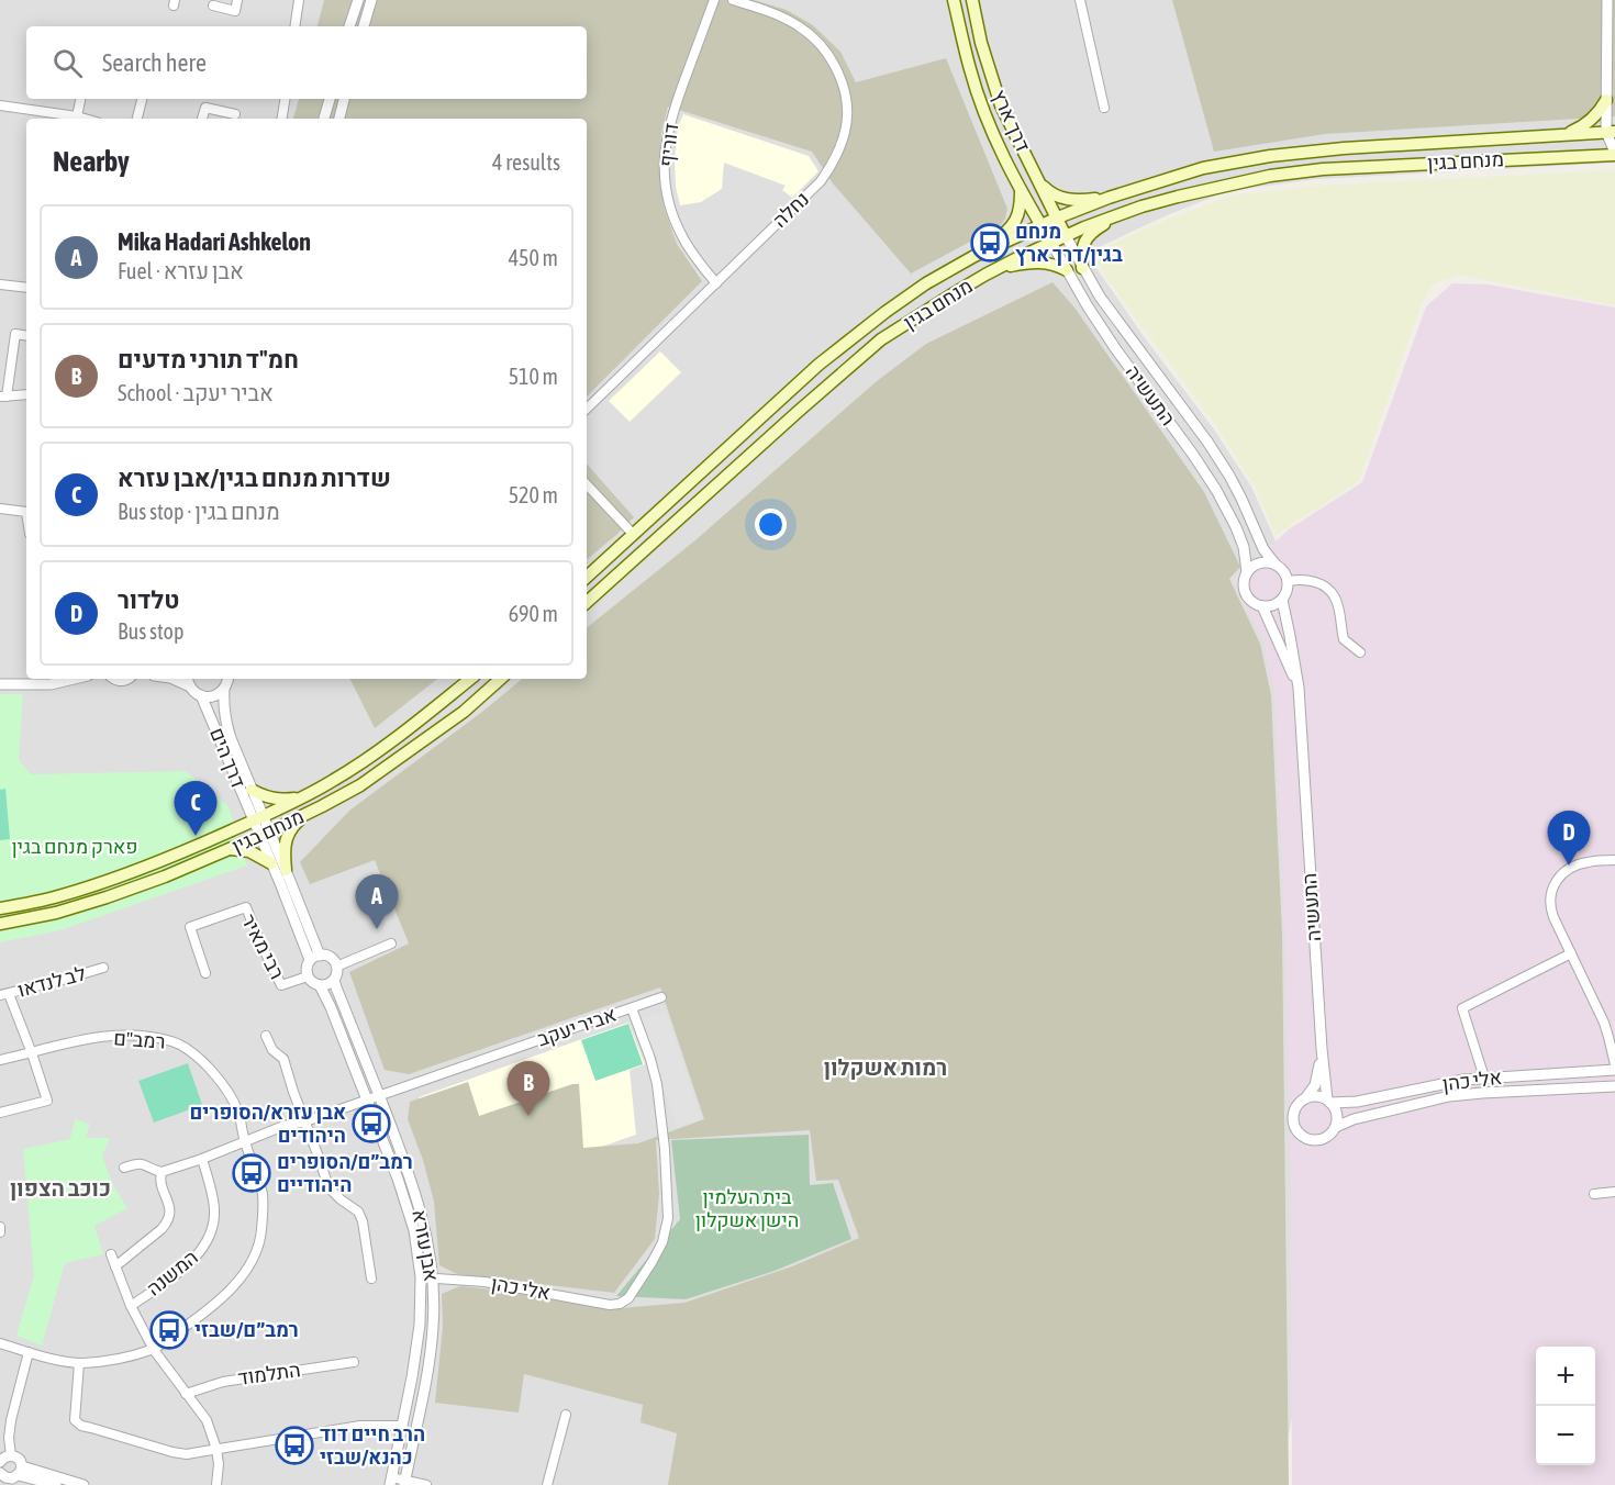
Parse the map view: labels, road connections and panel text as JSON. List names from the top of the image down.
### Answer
{
  "streets": {
    "main road": ["דרך ארץ", "מנחם בגין", "התעשיה"],
    "street": [
      "דוריף",
      "נחלה",
      "דרך הים",
      "רבי מאיר",
      "לב לנדאו",
      "אביר יעקב",
      "רמב\"ם",
      "אלי כהן",
      "אבן עזרא",
      "המשנה",
      "התלמוד"
    ]
  },
  "crossings": [
    ["דרך ארץ", "מנחם בגין"],
    ["דרך ארץ", "התעשיה"],
    ["דוריף", "נחלה"],
    ["מנחם בגין", "התעשיה"],
    ["מנחם בגין", "דרך הים"],
    ["התעשיה", "אלי כהן"],
    ["רבי מאיר", "אבן עזרא"],
    ["אביר יעקב", "רמב\"ם"],
    ["אביר יעקב", "אלי כהן"],
    ["אביר יעקב", "אבן עזרא"],
    ["אביר יעקב", "המשנה"],
    ["אלי כהן", "אבן עזרא"]
  ],
  "districts": ["רמות אשקלון", "כוכב הצפון"],
  "parks": ["פארק מנחם בגין", "בית העלמין הישן אשקלון"],
  "places": {
    "bus stop": [
      "מנחם בגין/דרך ארץ",
      "אבן עזרא/הסופרים היהודים",
      "רמב״ם/הסופרים היהודיים",
      "רמב״ם/שבזי",
      "הרב חיים דוד כהנא/שבזי"
    ]
  },
  "page": {
    "search": "Search here",
    "heading": ["Nearby", "4 results"],
    "list": [
      {
        "mark": "A",
        "name": "Mika Hadari Ashkelon",
        "note": "Fuel · אבן עזרא",
        "value": "450 m"
      },
      {
        "mark": "B",
        "name": "חמ\"ד תורני מדעים",
        "note": "School · אביר יעקב",
        "value": "510 m"
      },
      {
        "mark": "C",
        "name": "שדרות מנחם בגין/אבן עזרא",
        "note": "Bus stop · מנחם בגין",
        "value": "520 m"
      },
      {
        "mark": "D",
        "name": "טלדור",
        "note": "Bus stop",
        "value": "690 m"
      }
    ],
    "pins": [
      "C",
      "D",
      "A",
      "B"
    ],
    "map_buttons": ["+", "−"]
  }
}
